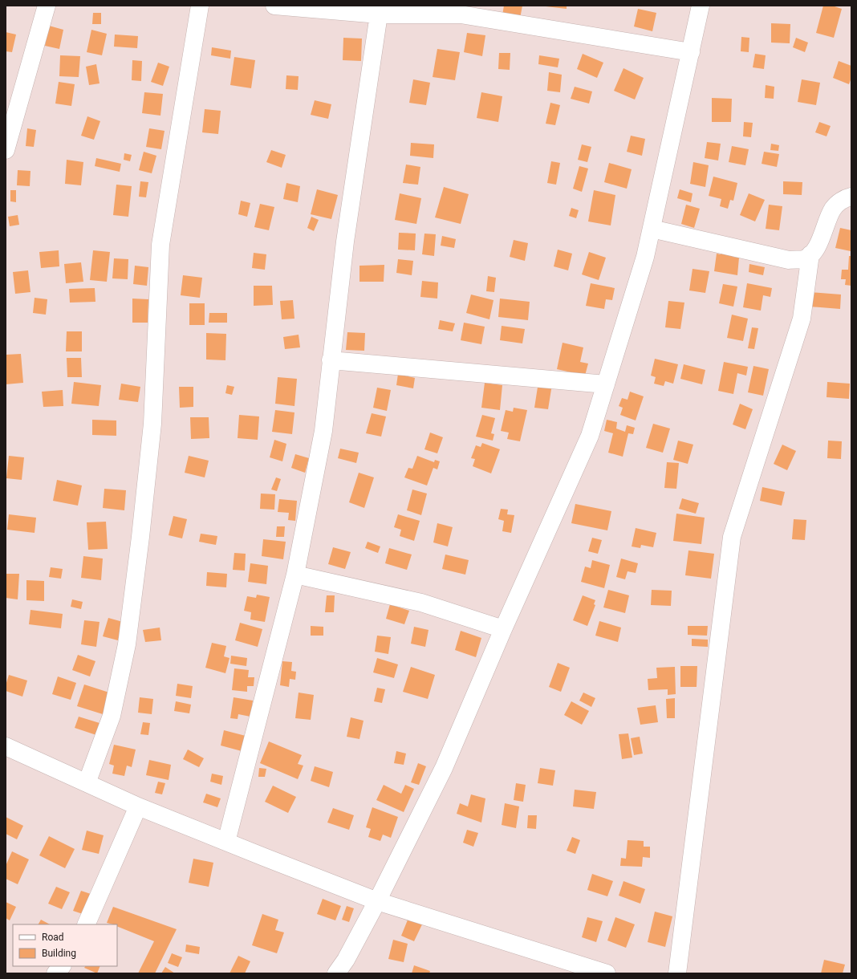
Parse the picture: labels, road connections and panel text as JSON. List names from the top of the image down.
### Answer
{
  "legend": ["Road", "Building"]
}
